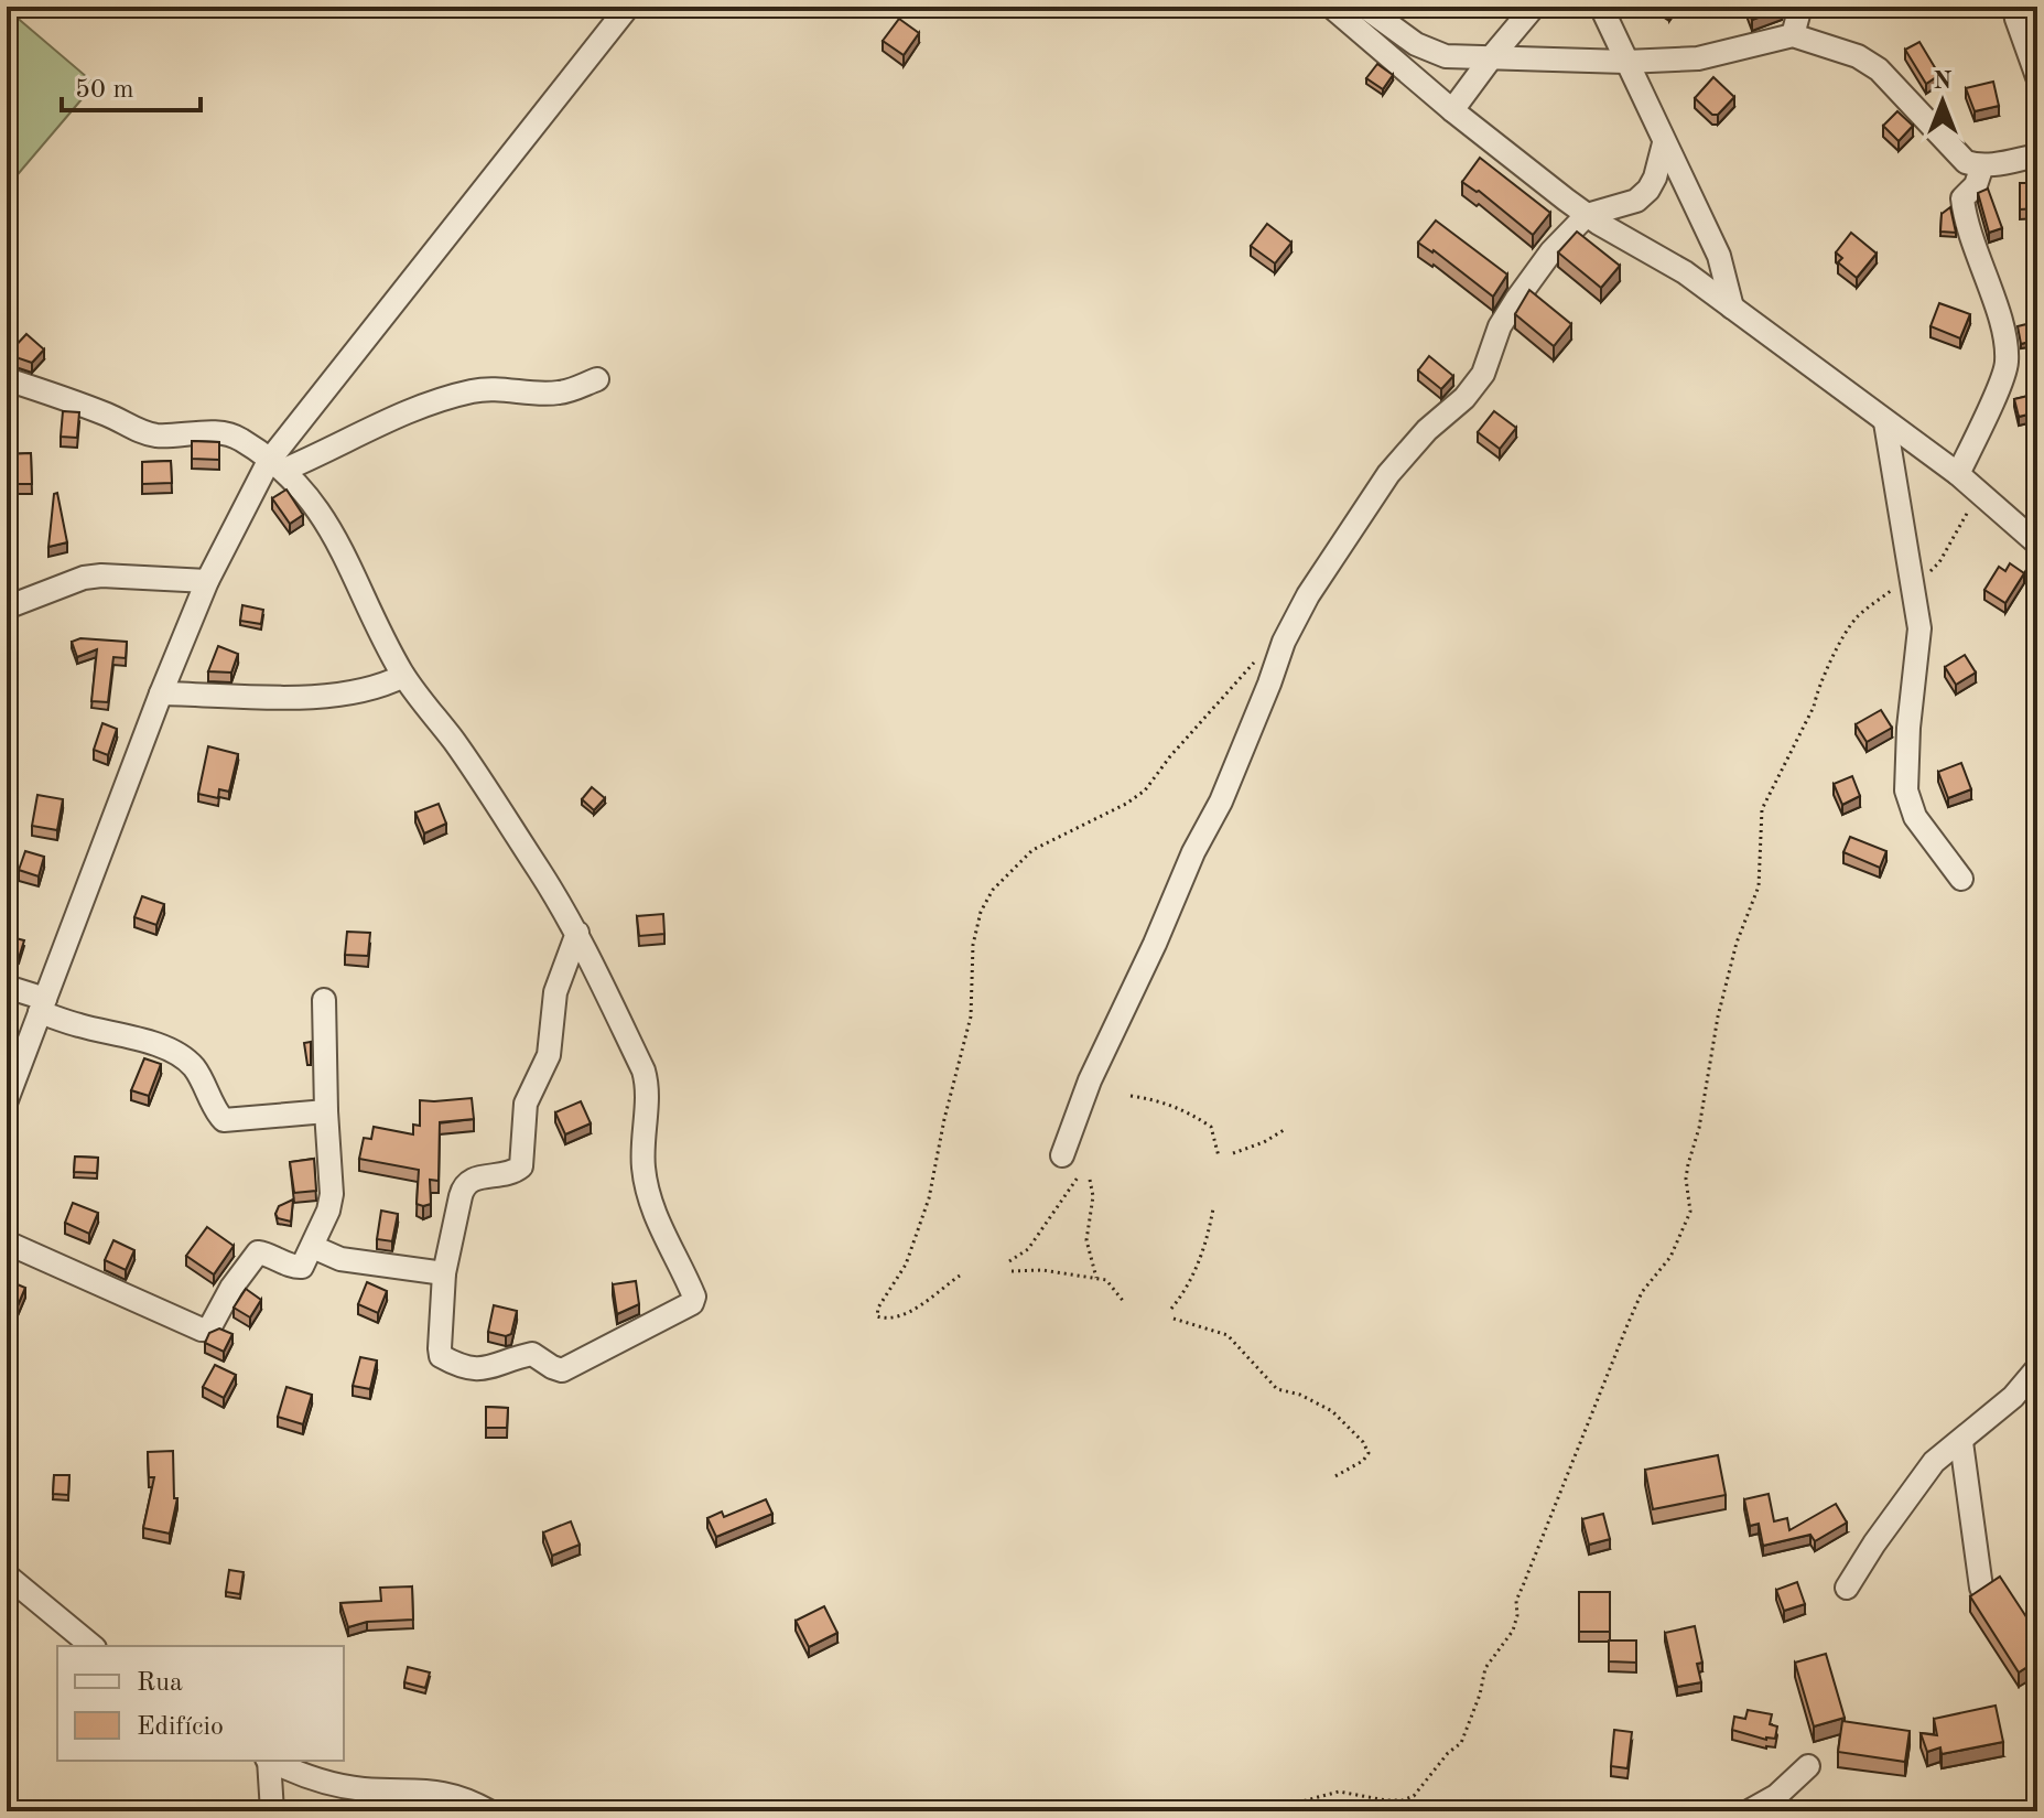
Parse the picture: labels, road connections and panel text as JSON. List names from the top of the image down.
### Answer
{
  "legend": ["Rua", "Edifício"],
  "scale_bar": "50 m",
  "north": "top"
}
